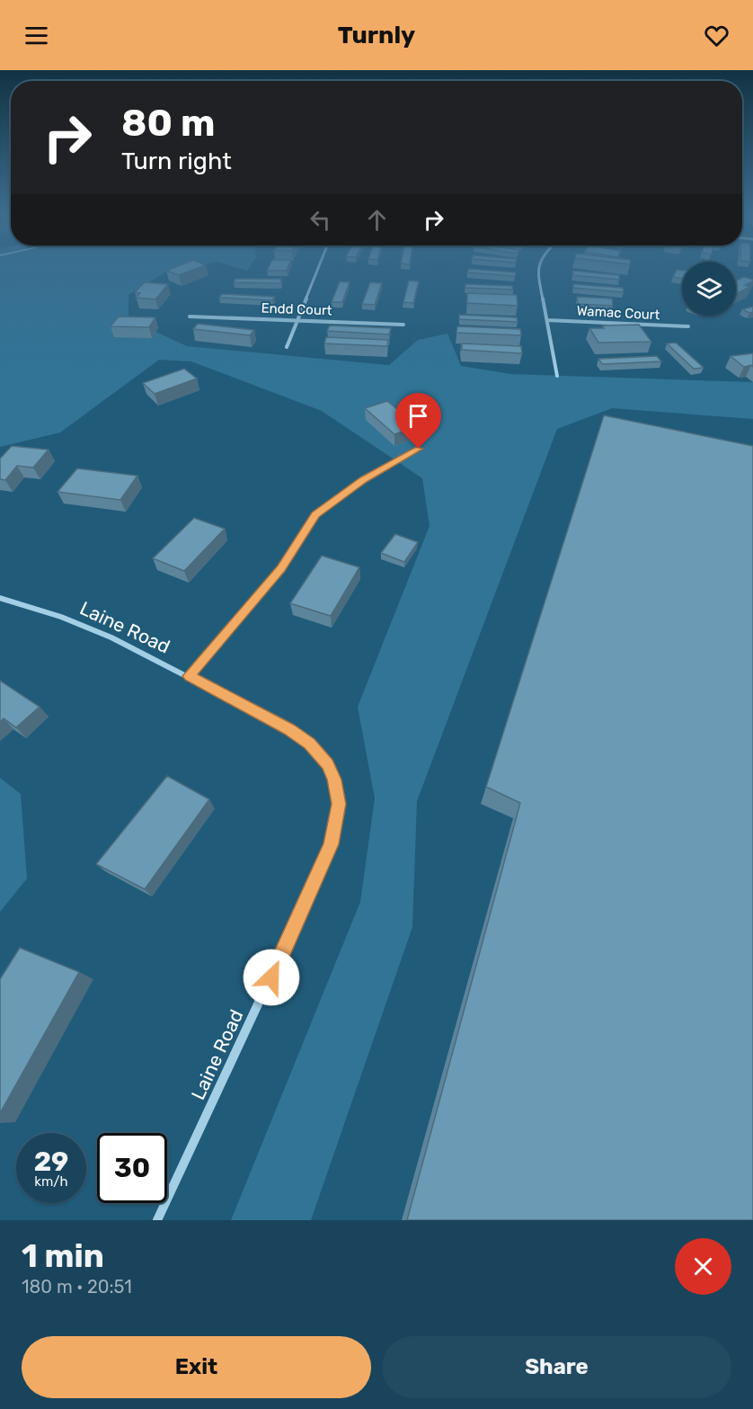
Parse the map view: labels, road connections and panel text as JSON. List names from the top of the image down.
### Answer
{
  "streets": {
    "street": ["Endd Court", "Wamac Court", "Laine Road"]
  },
  "page": {
    "header": "Turnly",
    "turn": ["80 m", "Turn right"],
    "speed": "29 km/h",
    "limit": "30",
    "heading": ["1 min", "180 m · 20:51"],
    "buttons": ["Exit", "Share"]
  }
}
